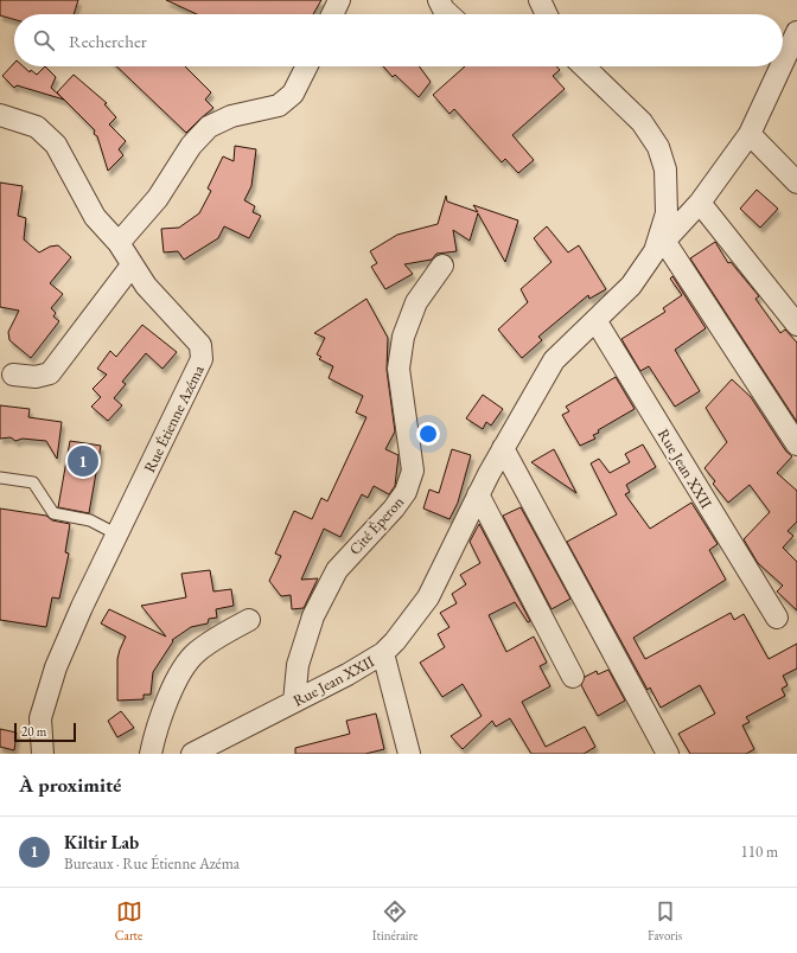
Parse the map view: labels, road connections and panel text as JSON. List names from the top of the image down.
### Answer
{
  "streets": {
    "street": ["Rue Étienne Azéma", "Rue Jean XXII", "Cité Éperon"]
  },
  "crossings": [
    ["Rue Jean XXII", "Cité Éperon"]
  ],
  "scale_bar": "20 m",
  "page": {
    "search": "Rechercher",
    "pins": "1",
    "scale": "20 m",
    "heading": "À proximité",
    "list": [
      {
        "mark": "1",
        "name": "Kiltir Lab",
        "note": "Bureaux · Rue Étienne Azéma",
        "value": "110 m"
      }
    ],
    "nav": ["Carte", "Itinéraire", "Favoris"]
  }
}
